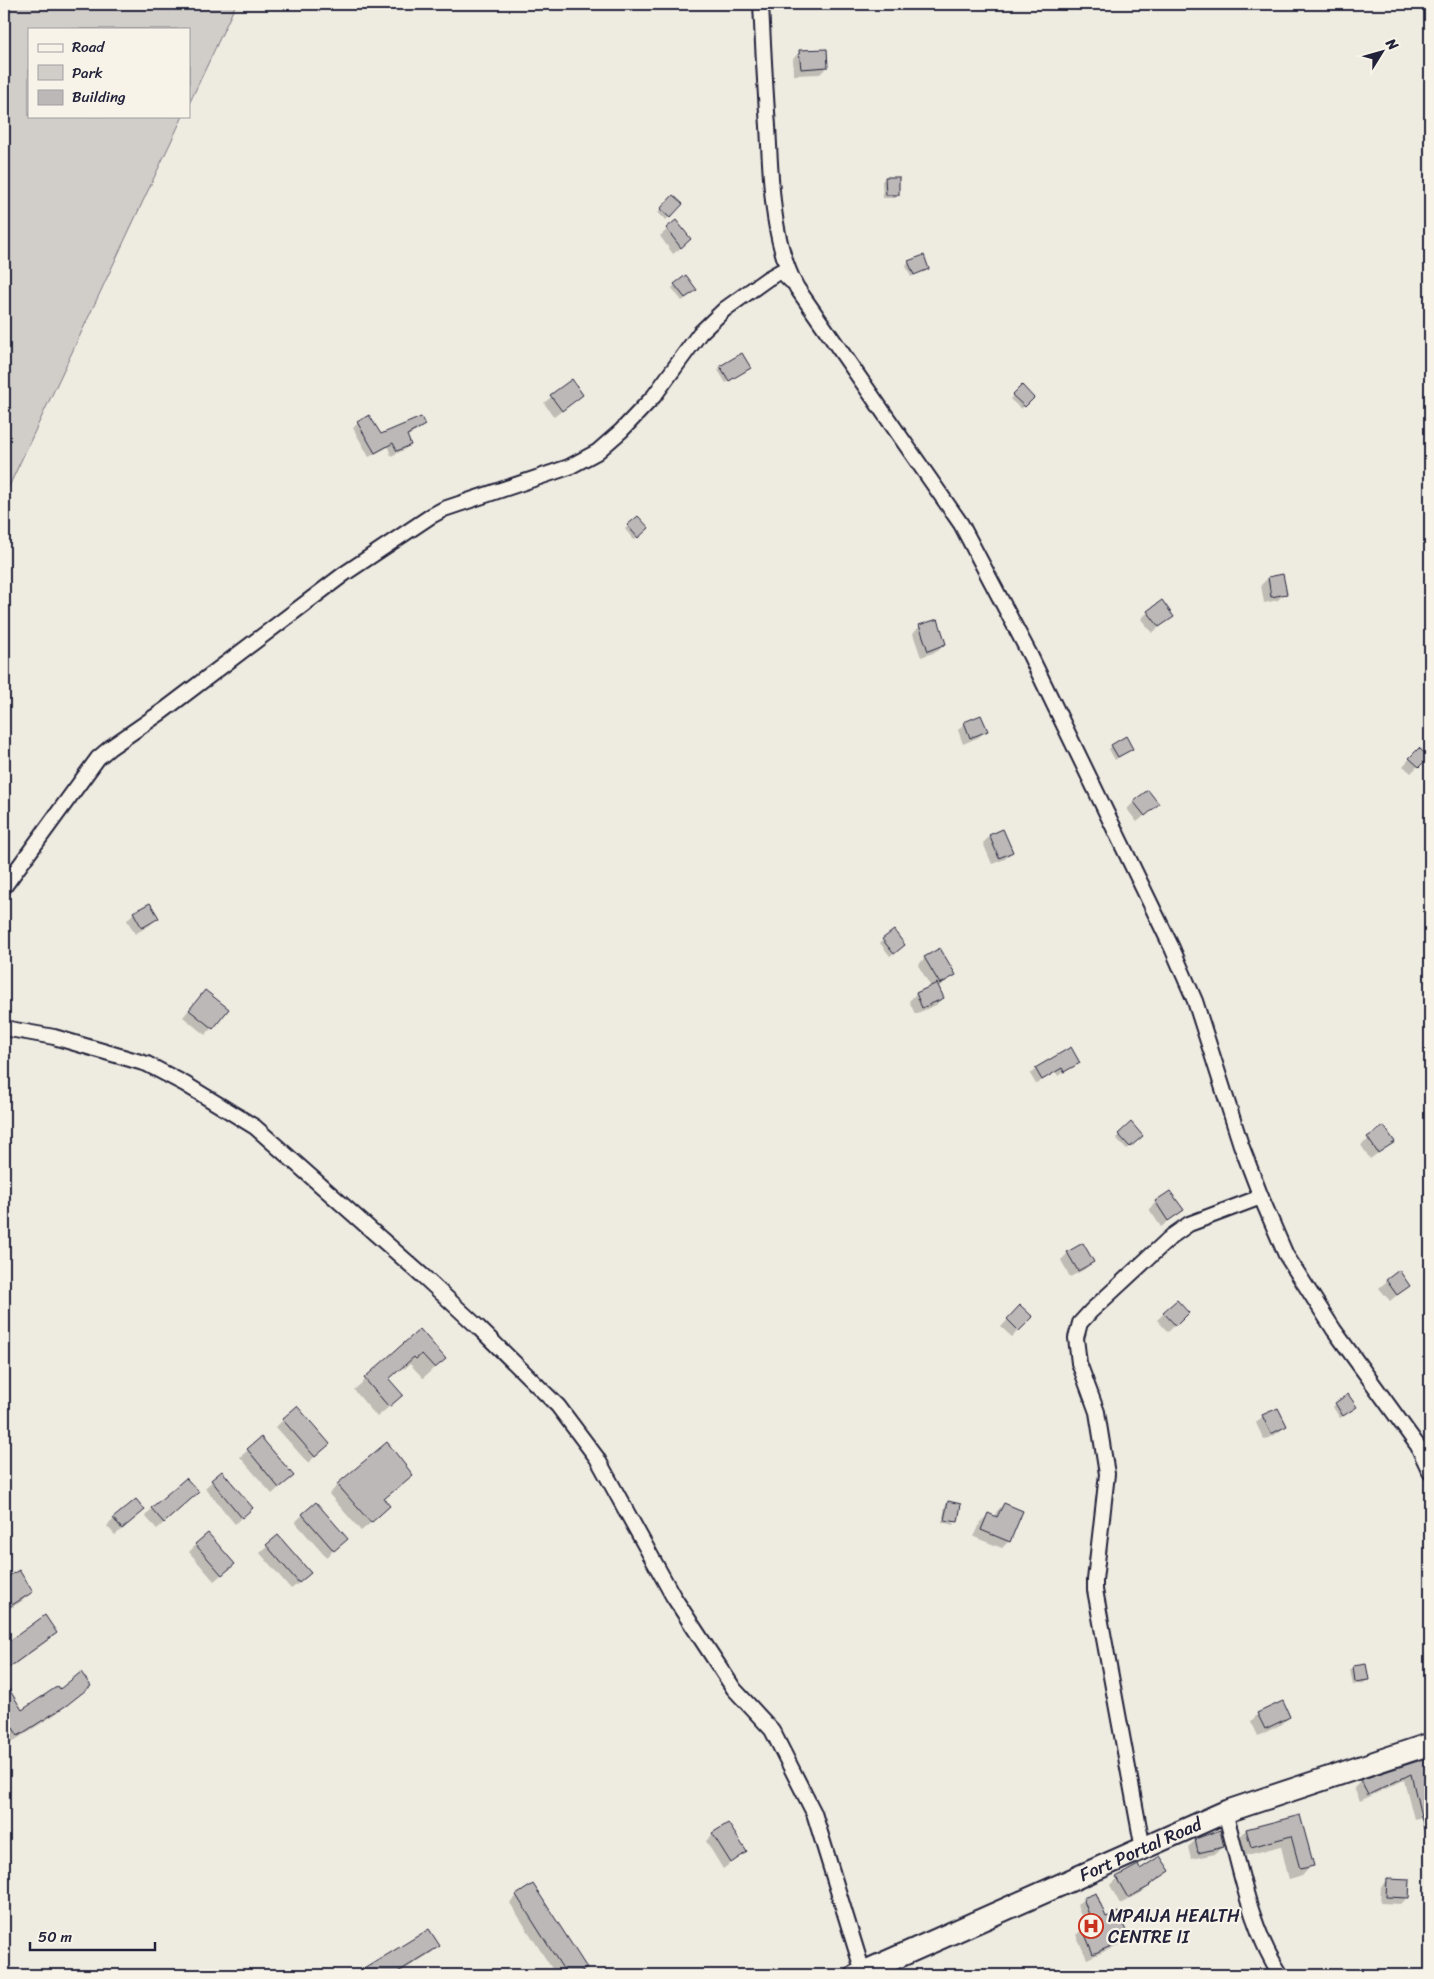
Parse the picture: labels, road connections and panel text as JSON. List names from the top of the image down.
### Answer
{
  "streets": {
    "main road": ["Fort Portal Road"]
  },
  "places": {
    "hospital": ["MPAIJA HEALTH CENTRE II"]
  },
  "legend": ["Road", "Park", "Building"],
  "scale_bar": "50 m",
  "north": "top right"
}
